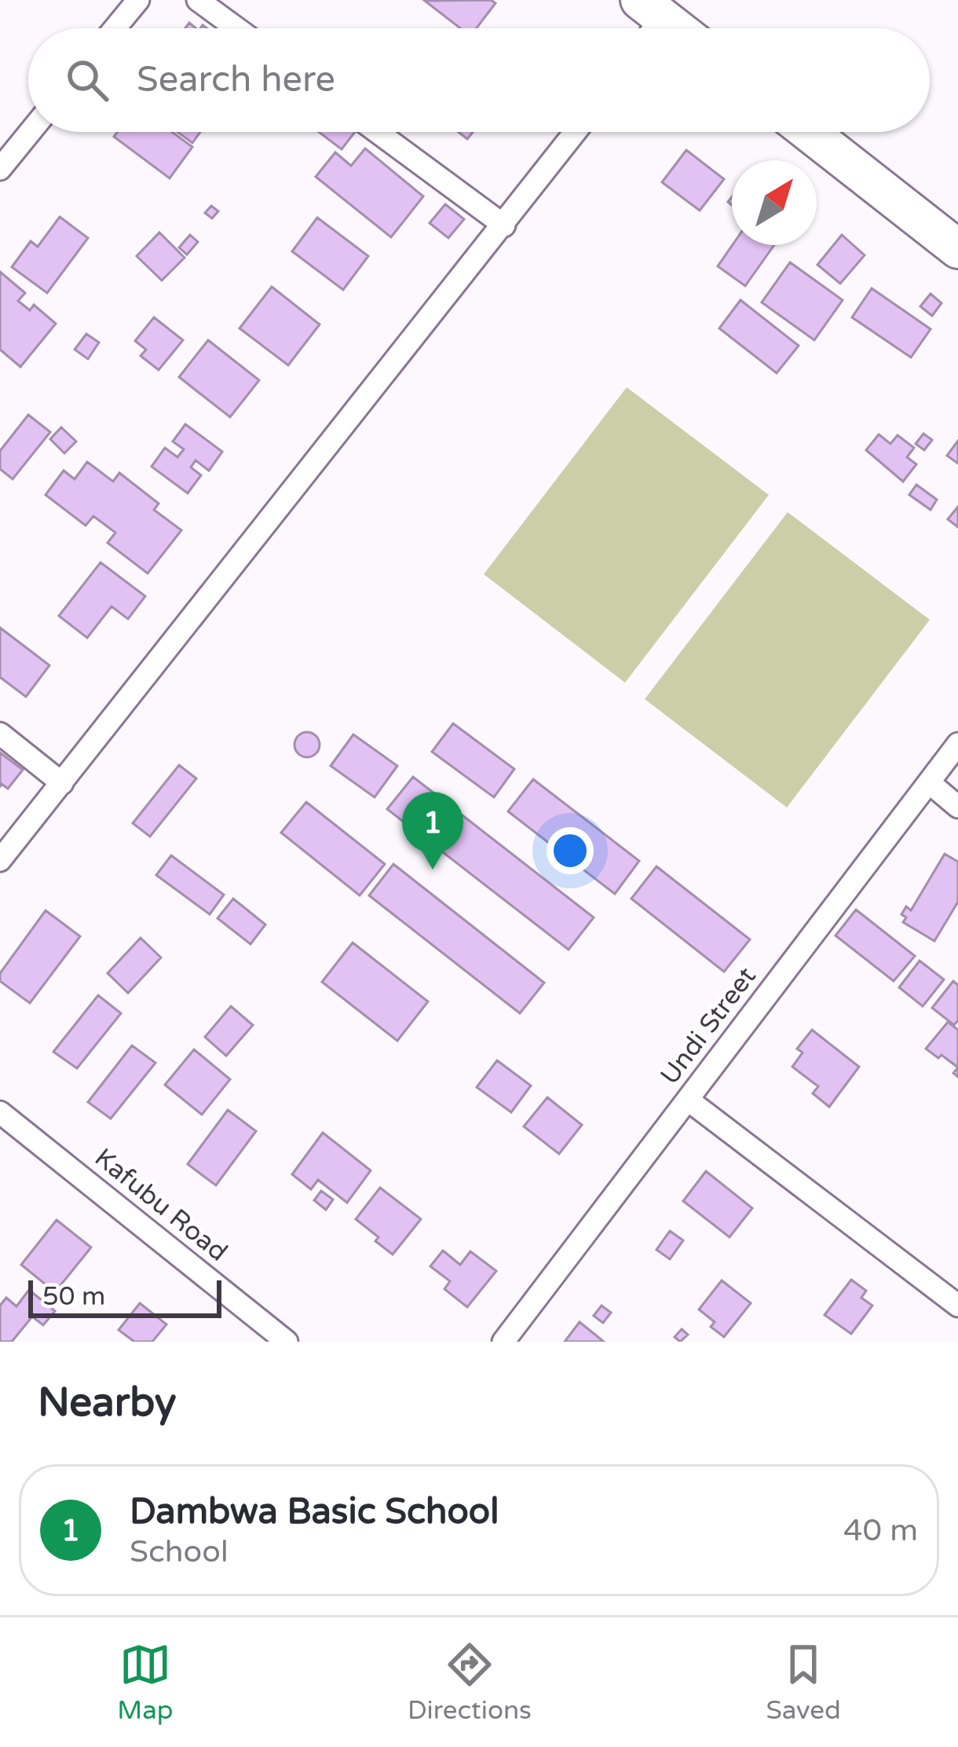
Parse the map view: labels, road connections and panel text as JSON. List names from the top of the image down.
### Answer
{
  "streets": {
    "street": ["Undi Street", "Kafubu Road"]
  },
  "scale_bar": "50 m",
  "north": "top right",
  "page": {
    "search": "Search here",
    "pins": "1",
    "scale": "50 m",
    "heading": "Nearby",
    "list": [
      {
        "mark": "1",
        "name": "Dambwa Basic School",
        "note": "School",
        "value": "40 m"
      }
    ],
    "nav": ["Map", "Directions", "Saved"]
  }
}
